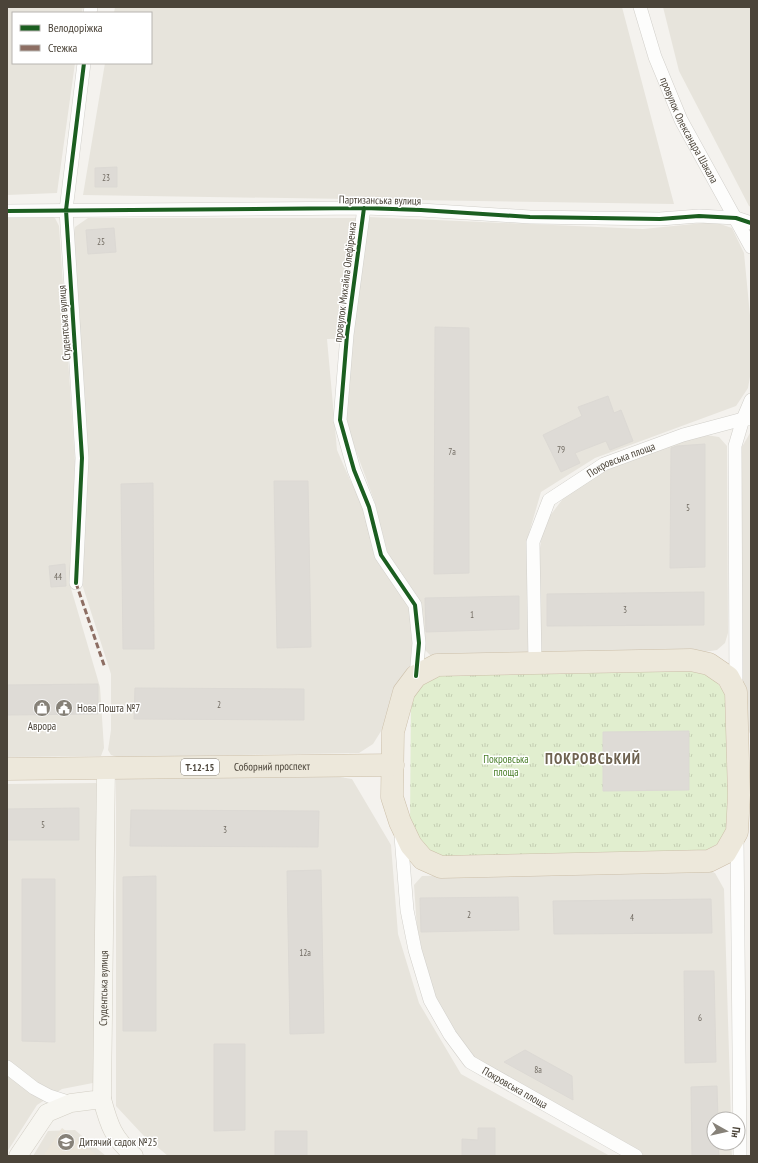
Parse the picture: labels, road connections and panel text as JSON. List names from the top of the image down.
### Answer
{
  "streets": {
    "highway": ["Покровська площа", "Соборний проспект", "Т-12-15"],
    "street": [
      "провулок Олександра Шакала",
      "Партизанська вулиця",
      "провулок Михайла Олефіренка",
      "Студентська вулиця"
    ]
  },
  "crossings": [
    ["провулок Олександра Шакала", "Партизанська вулиця"],
    ["Партизанська вулиця", "провулок Михайла Олефіренка"],
    ["Партизанська вулиця", "Студентська вулиця"],
    ["провулок Михайла Олефіренка", "Покровська площа"],
    ["Студентська вулиця", "Соборний проспект"],
    ["Покровська площа", "Соборний проспект"]
  ],
  "districts": ["ПОКРОВСЬКИЙ"],
  "parks": ["Покровська площа"],
  "places": {
    "shop": ["Аврора"],
    "public building": ["Нова Пошта №7"],
    "school or university": ["Дитячий садок №25"]
  },
  "house_numbers": [
    "23",
    "25",
    "79",
    "7а",
    "5",
    "44",
    "3",
    "1",
    "2",
    "5",
    "3",
    "2",
    "4",
    "12а",
    "6",
    "8а"
  ],
  "legend": ["Велодоріжка", "Стежка"],
  "north": "right"
}
